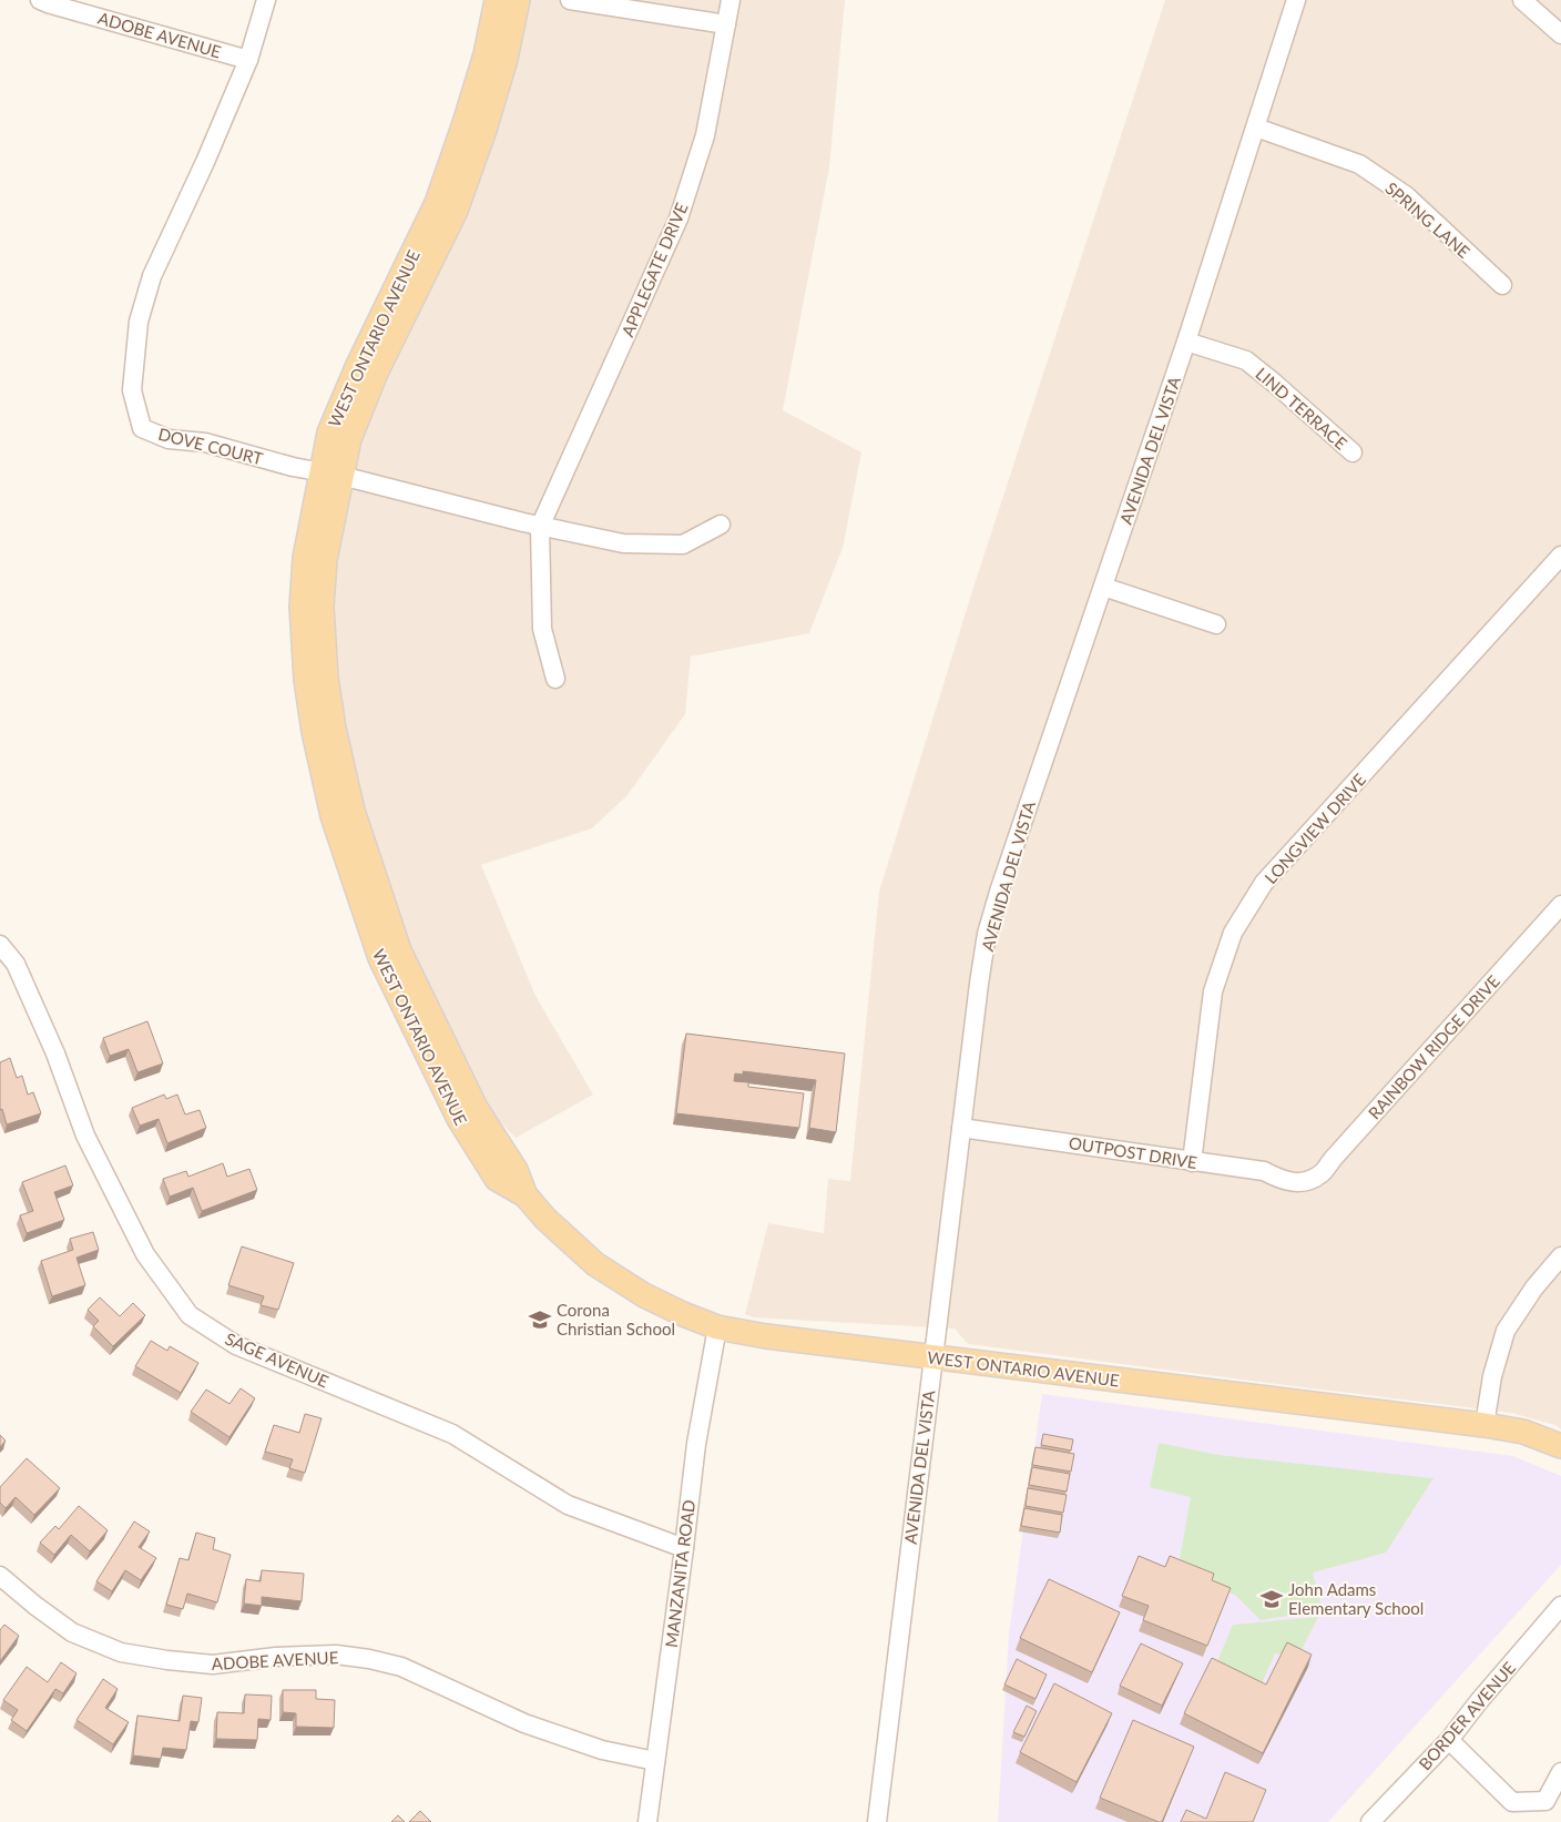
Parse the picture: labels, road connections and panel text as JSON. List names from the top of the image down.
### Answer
{
  "streets": {
    "main road": ["WEST ONTARIO AVENUE"],
    "street": [
      "ADOBE AVENUE",
      "SPRING LANE",
      "APPLEGATE DRIVE",
      "LIND TERRACE",
      "DOVE COURT",
      "AVENIDA DEL VISTA",
      "LONGVIEW DRIVE",
      "RAINBOW RIDGE DRIVE",
      "OUTPOST DRIVE",
      "SAGE AVENUE",
      "MANZANITA ROAD",
      "BORDER AVENUE"
    ]
  },
  "crossings": [
    ["ADOBE AVENUE", "DOVE COURT"],
    ["ADOBE AVENUE", "MANZANITA ROAD"],
    ["SPRING LANE", "AVENIDA DEL VISTA"],
    ["APPLEGATE DRIVE", "DOVE COURT"],
    ["WEST ONTARIO AVENUE", "DOVE COURT"],
    ["WEST ONTARIO AVENUE", "AVENIDA DEL VISTA"],
    ["WEST ONTARIO AVENUE", "MANZANITA ROAD"],
    ["LIND TERRACE", "AVENIDA DEL VISTA"],
    ["AVENIDA DEL VISTA", "OUTPOST DRIVE"],
    ["LONGVIEW DRIVE", "OUTPOST DRIVE"],
    ["RAINBOW RIDGE DRIVE", "OUTPOST DRIVE"],
    ["SAGE AVENUE", "MANZANITA ROAD"]
  ],
  "places": {
    "school or university": ["Corona Christian School", "John Adams Elementary School"]
  }
}
